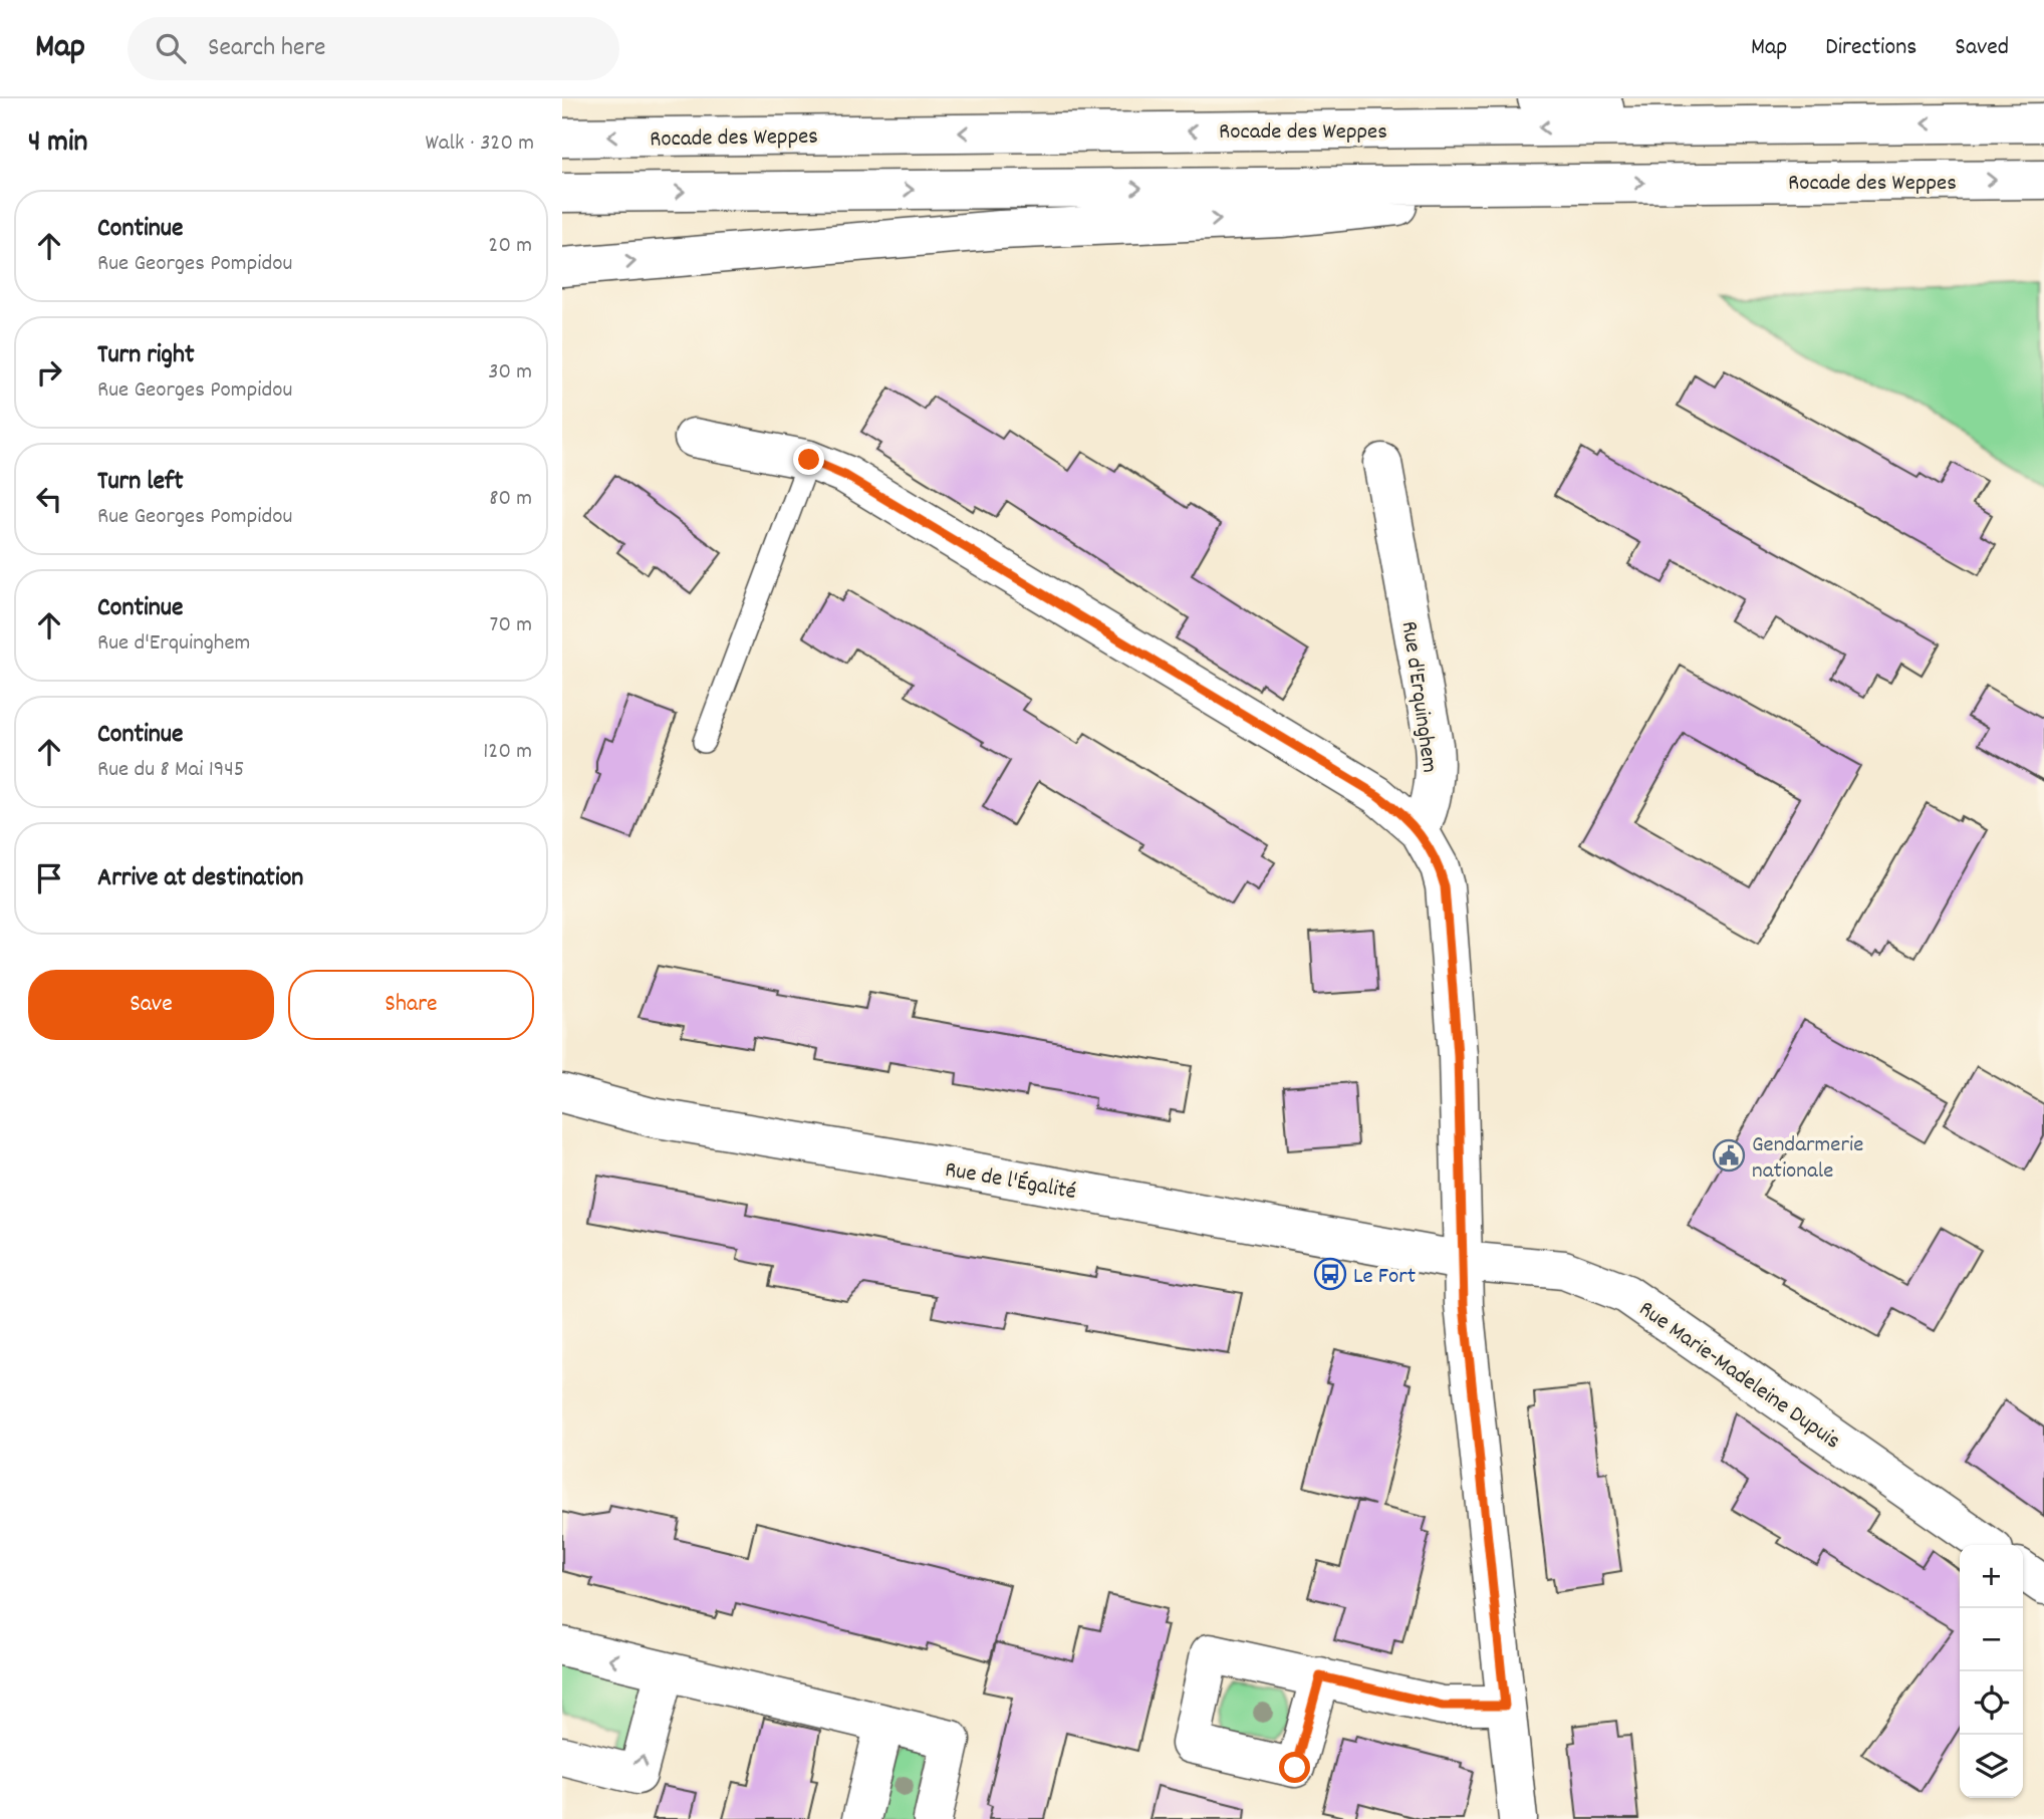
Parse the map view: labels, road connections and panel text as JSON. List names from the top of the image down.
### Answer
{
  "streets": {
    "main road": [
      "Rocade des Weppes",
      "Rue d'Erquinghem",
      "Rue de l'Égalité",
      "Rue Marie-Madeleine Dupuis"
    ]
  },
  "crossings": [
    ["Rue de l'Égalité", "Rue Marie-Madeleine Dupuis"]
  ],
  "places": {
    "public building": ["Gendarmerie nationale"],
    "bus stop": ["Le Fort"]
  },
  "page": {
    "header": "Map",
    "search": "Search here",
    "nav": ["Map", "Directions", "Saved"],
    "heading": ["4 min", "Walk · 320 m"],
    "list": [
      ["Continue", "Rue Georges Pompidou", "20 m"],
      ["Turn right", "Rue Georges Pompidou", "30 m"],
      ["Turn left", "Rue Georges Pompidou", "80 m"],
      ["Continue", "Rue d'Erquinghem", "70 m"],
      ["Continue", "Rue du 8 Mai 1945", "120 m"],
      "Arrive at destination"
    ],
    "buttons": ["Save", "Share"],
    "map_buttons": ["+", "−"]
  }
}
